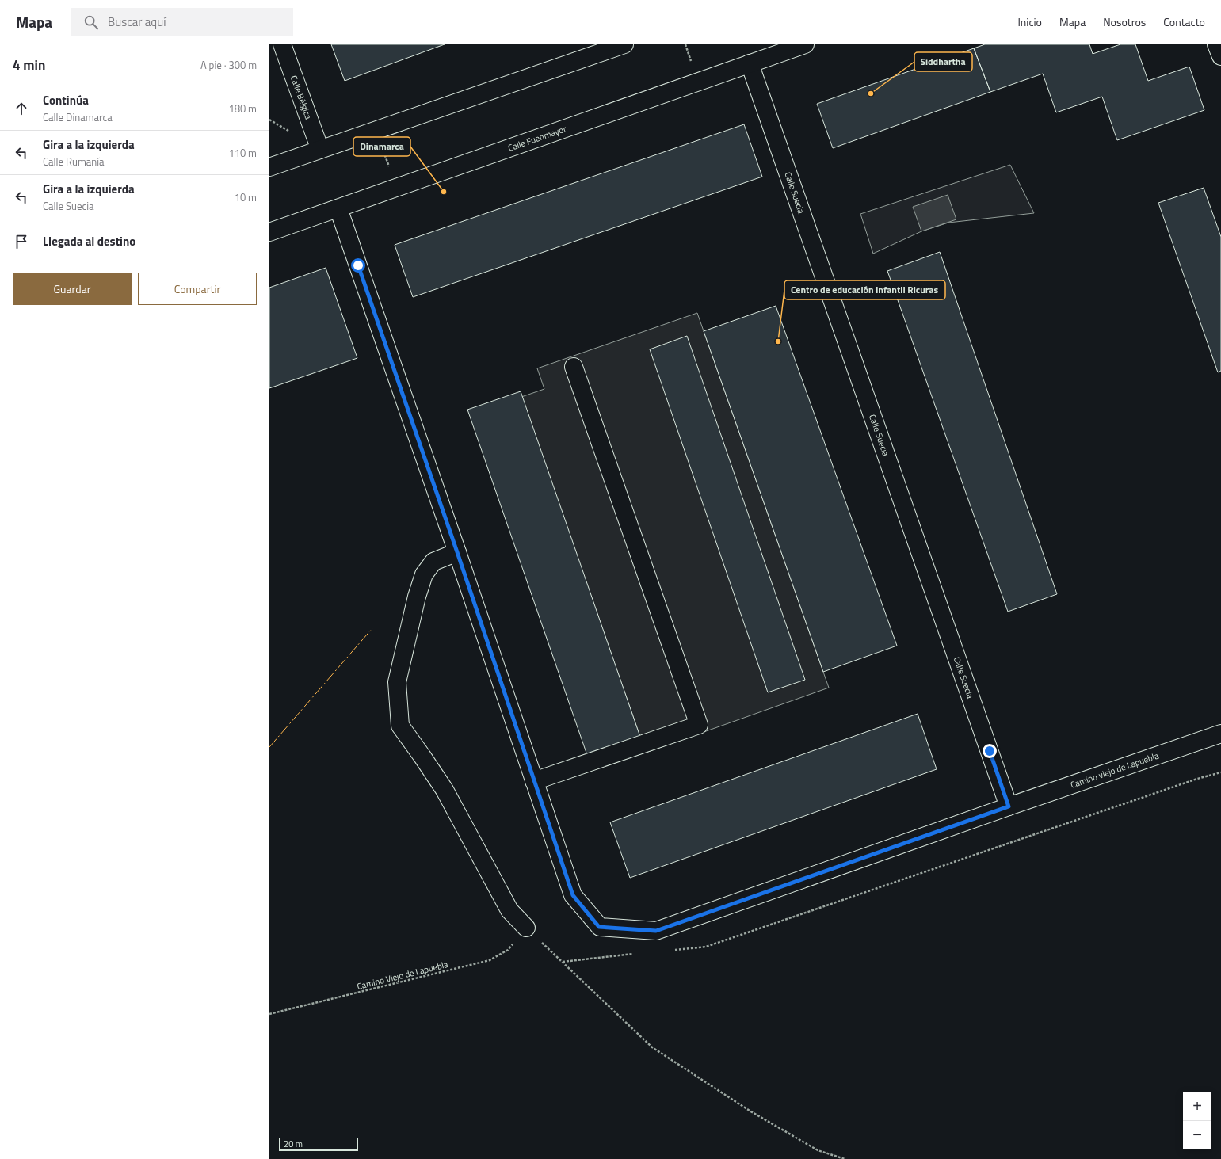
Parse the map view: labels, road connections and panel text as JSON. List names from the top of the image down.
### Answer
{
  "streets": {
    "street": [
      "Calle Bélgica",
      "Calle Fuenmayor",
      "Calle Suecia",
      "Camino viejo de Lapuebla"
    ],
    "path": ["Camino Viejo de Lapuebla"]
  },
  "crossings": [
    ["Calle Fuenmayor", "Calle Suecia"],
    ["Calle Suecia", "Camino viejo de Lapuebla"]
  ],
  "places": ["Siddhartha", "Dinamarca", "Centro de educación infantil Ricuras"],
  "scale_bar": "20 m",
  "page": {
    "header": "Mapa",
    "search": "Buscar aquí",
    "nav": [
      "Inicio",
      "Mapa",
      "Nosotros",
      "Contacto"
    ],
    "heading": ["4 min", "A pie · 300 m"],
    "list": [
      ["Continúa", "Calle Dinamarca", "180 m"],
      ["Gira a la izquierda", "Calle Rumanía", "110 m"],
      ["Gira a la izquierda", "Calle Suecia", "10 m"],
      "Llegada al destino"
    ],
    "buttons": ["Guardar", "Compartir"],
    "map_buttons": ["+", "−"],
    "scale": "20 m"
  }
}
